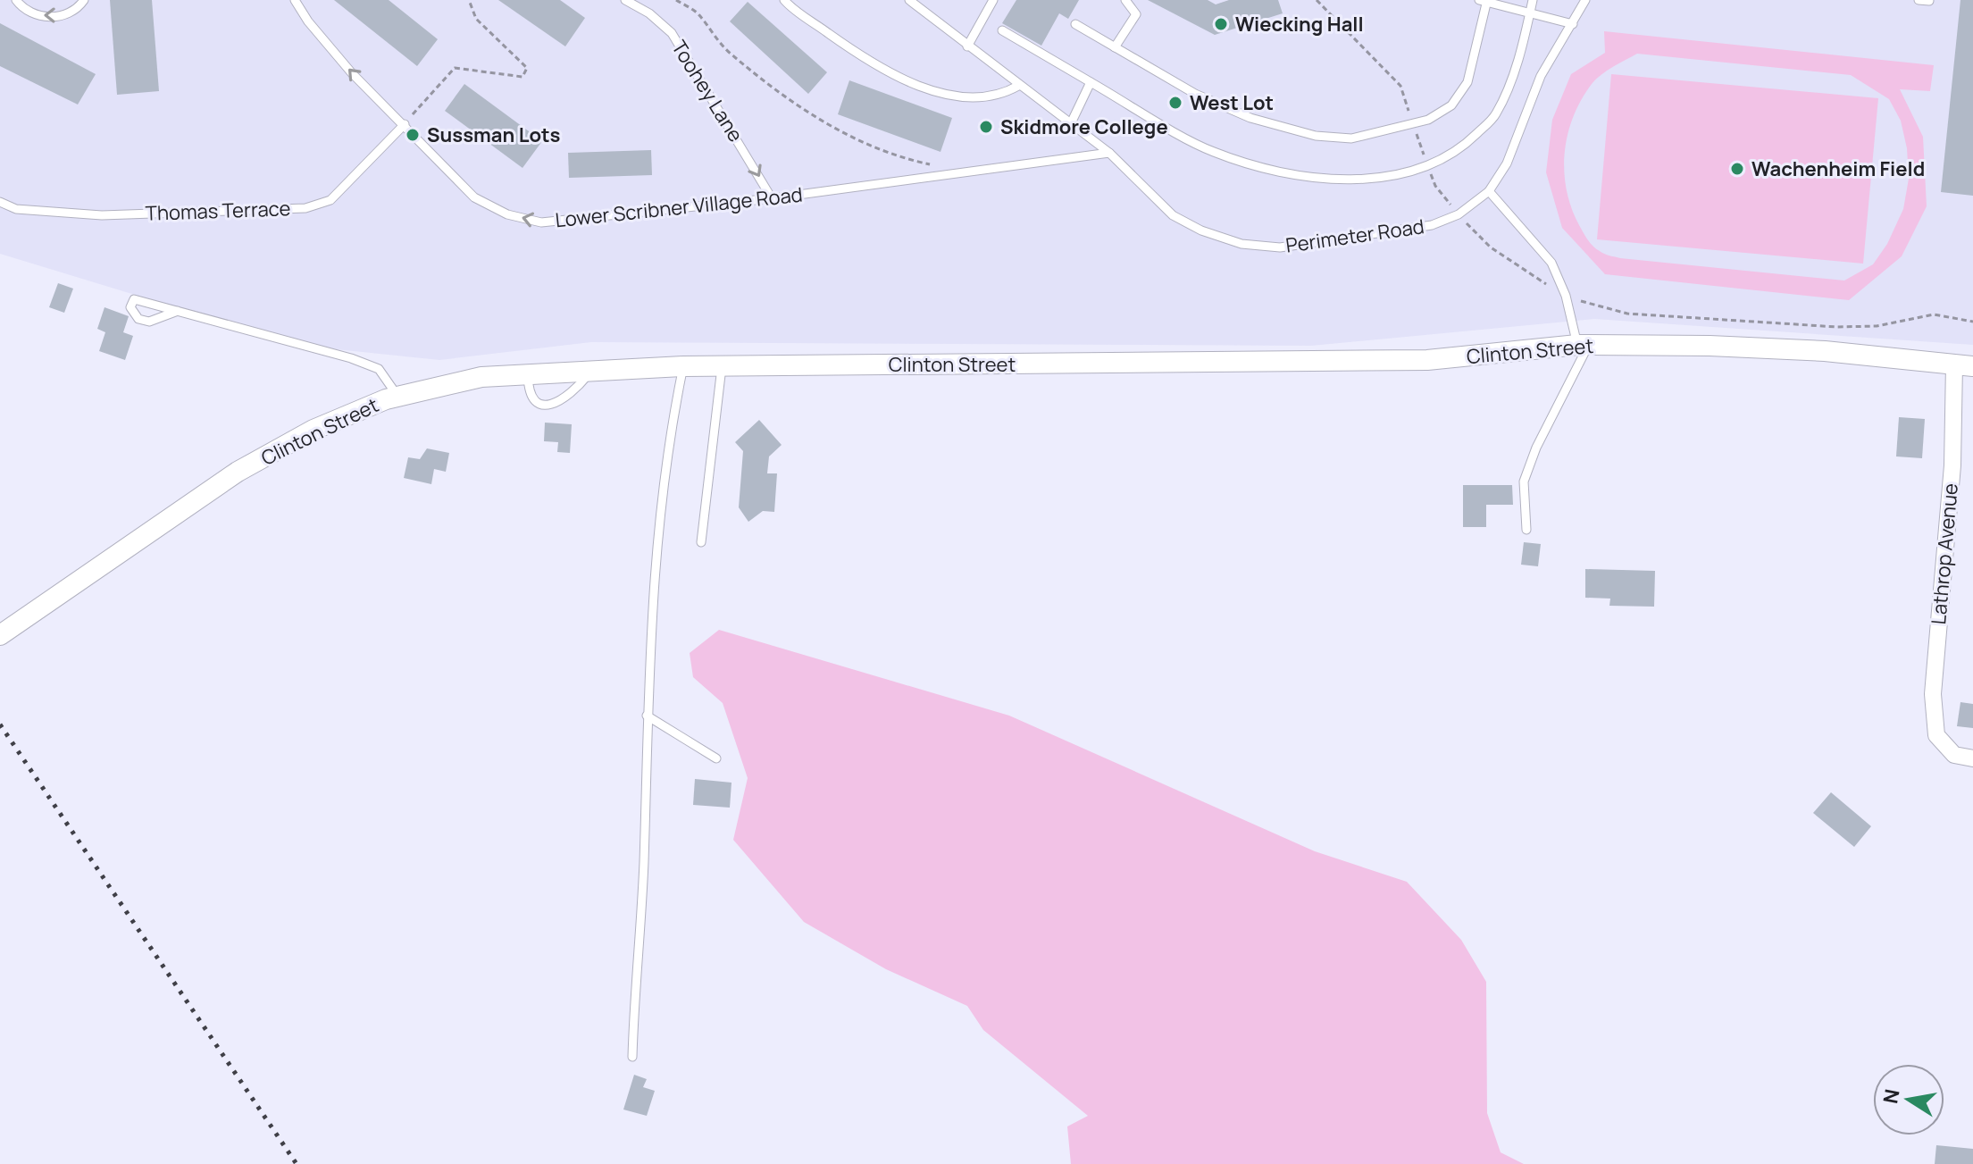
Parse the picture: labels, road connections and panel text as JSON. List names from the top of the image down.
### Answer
{
  "streets": {
    "street": ["Clinton Street", "Lathrop Avenue"],
    "lane": [
      "Toohey Lane",
      "Lower Scribner Village Road",
      "Thomas Terrace",
      "Perimeter Road"
    ]
  },
  "crossings": [
    ["Toohey Lane", "Lower Scribner Village Road"],
    ["Lower Scribner Village Road", "Thomas Terrace"],
    ["Lower Scribner Village Road", "Perimeter Road"],
    ["Clinton Street", "Lathrop Avenue"]
  ],
  "one_way": ["Toohey Lane", "Lower Scribner Village Road"],
  "places": [
    "Wiecking Hall",
    "West Lot",
    "Skidmore College",
    "Sussman Lots",
    "Wachenheim Field"
  ],
  "north": "left"
}
